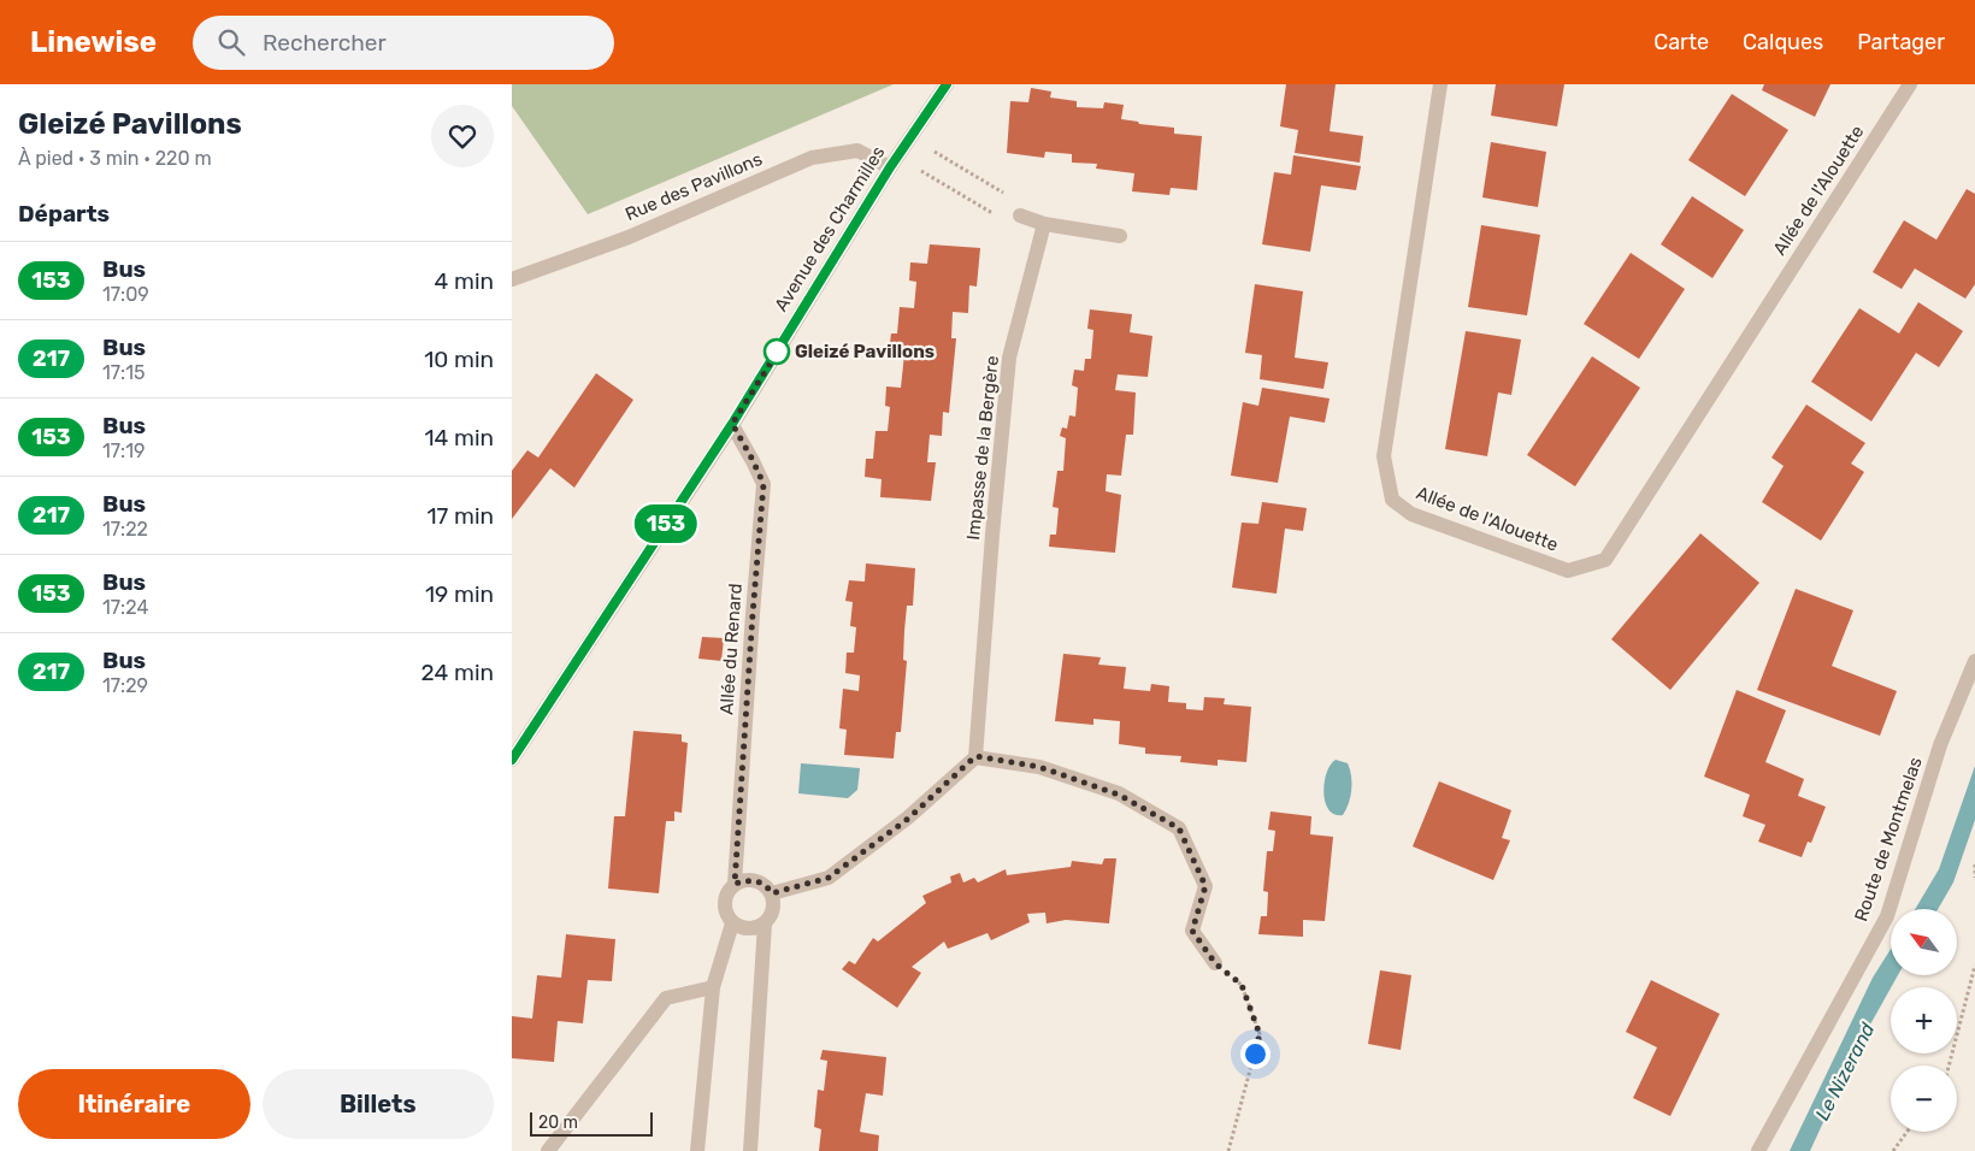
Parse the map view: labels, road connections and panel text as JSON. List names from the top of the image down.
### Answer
{
  "streets": {
    "street": [
      "Rue des Pavillons",
      "Allée de l'Alouette",
      "Avenue des Charmilles",
      "Impasse de la Bergère",
      "Allée du Renard",
      "Route de Montmelas"
    ]
  },
  "crossings": [
    ["Rue des Pavillons", "Avenue des Charmilles"],
    ["Avenue des Charmilles", "Allée du Renard"]
  ],
  "water": ["Le Nizerand"],
  "places": ["Gleizé Pavillons"],
  "lines": ["bus line 153"],
  "scale_bar": "20 m",
  "north": "top left",
  "page": {
    "header": "Linewise",
    "search": "Rechercher",
    "nav": ["Carte", "Calques", "Partager"],
    "heading": [
      ["Gleizé Pavillons", "À pied · 3 min · 220 m"],
      "Départs"
    ],
    "on_map": "153",
    "list": [
      {
        "mark": "153",
        "name": "Bus",
        "note": "17:09",
        "value": "4 min"
      },
      {
        "mark": "217",
        "name": "Bus",
        "note": "17:15",
        "value": "10 min"
      },
      {
        "mark": "153",
        "name": "Bus",
        "note": "17:19",
        "value": "14 min"
      },
      {
        "mark": "217",
        "name": "Bus",
        "note": "17:22",
        "value": "17 min"
      },
      {
        "mark": "153",
        "name": "Bus",
        "note": "17:24",
        "value": "19 min"
      },
      {
        "mark": "217",
        "name": "Bus",
        "note": "17:29",
        "value": "24 min"
      }
    ],
    "map_buttons": ["+", "−"],
    "buttons": ["Itinéraire", "Billets"],
    "scale": "20 m"
  }
}
